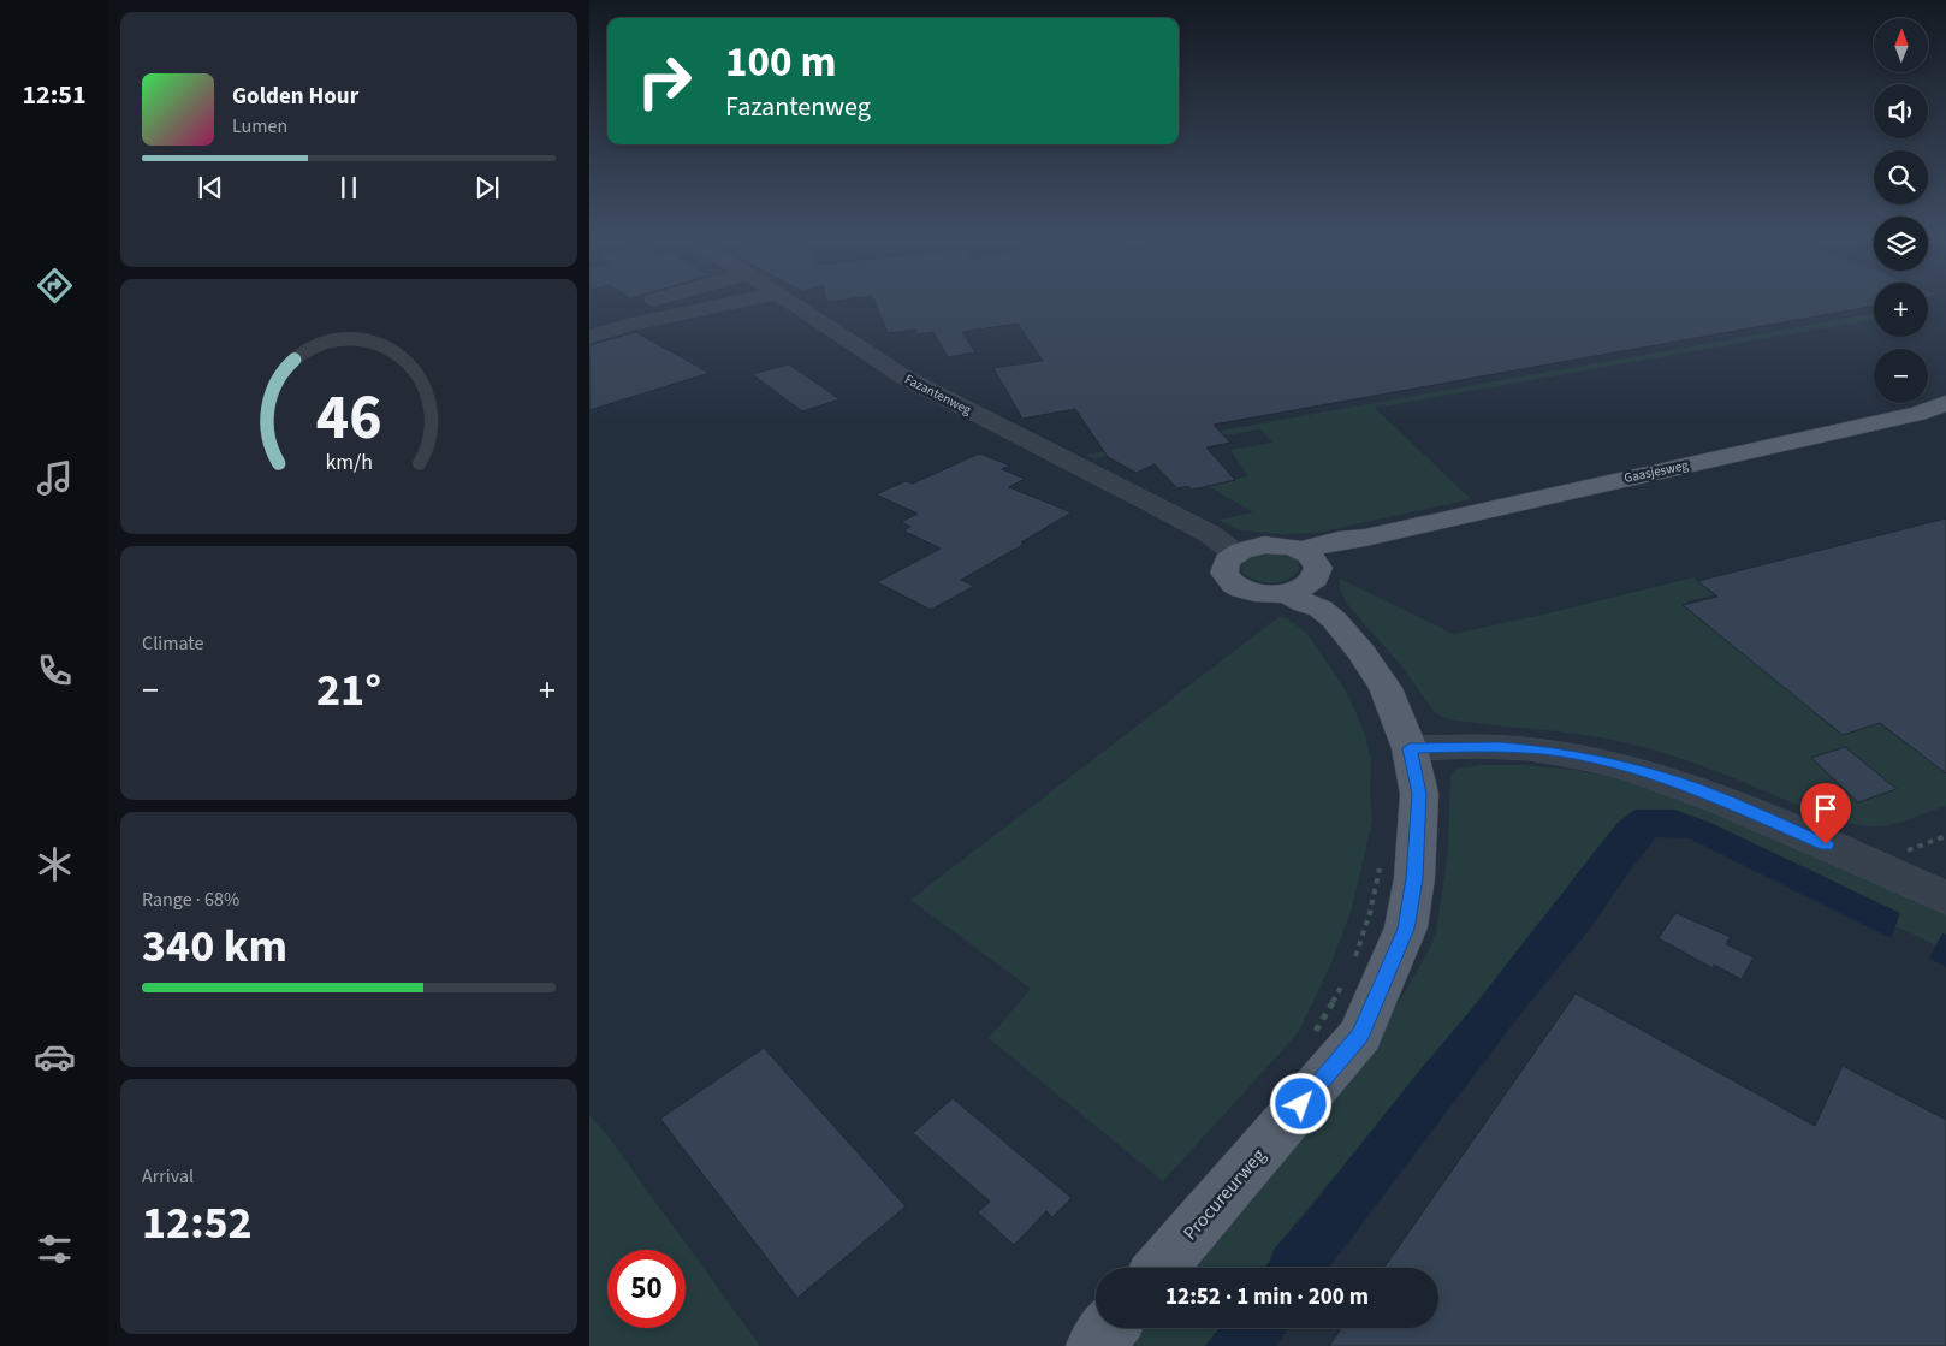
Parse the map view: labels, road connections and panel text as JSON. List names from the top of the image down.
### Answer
{
  "streets": {
    "main road": ["Gaasjesweg", "Procureurweg"],
    "street": ["Fazantenweg"]
  },
  "north": "top",
  "page": {
    "tabs": "12:51",
    "map_buttons": ["+", "−"],
    "turn": ["100 m", "Fazantenweg"],
    "song": ["Golden Hour", "Lumen"],
    "tile": [
      "Climate",
      ["Range · 68%", "340 km"],
      ["Arrival", "12:52"]
    ],
    "heat": ["−", "21°", "+"],
    "limit": "50",
    "trip": "12:52 · 1 min · 200 m",
    "gauge": ["46", "km/h"]
  }
}
